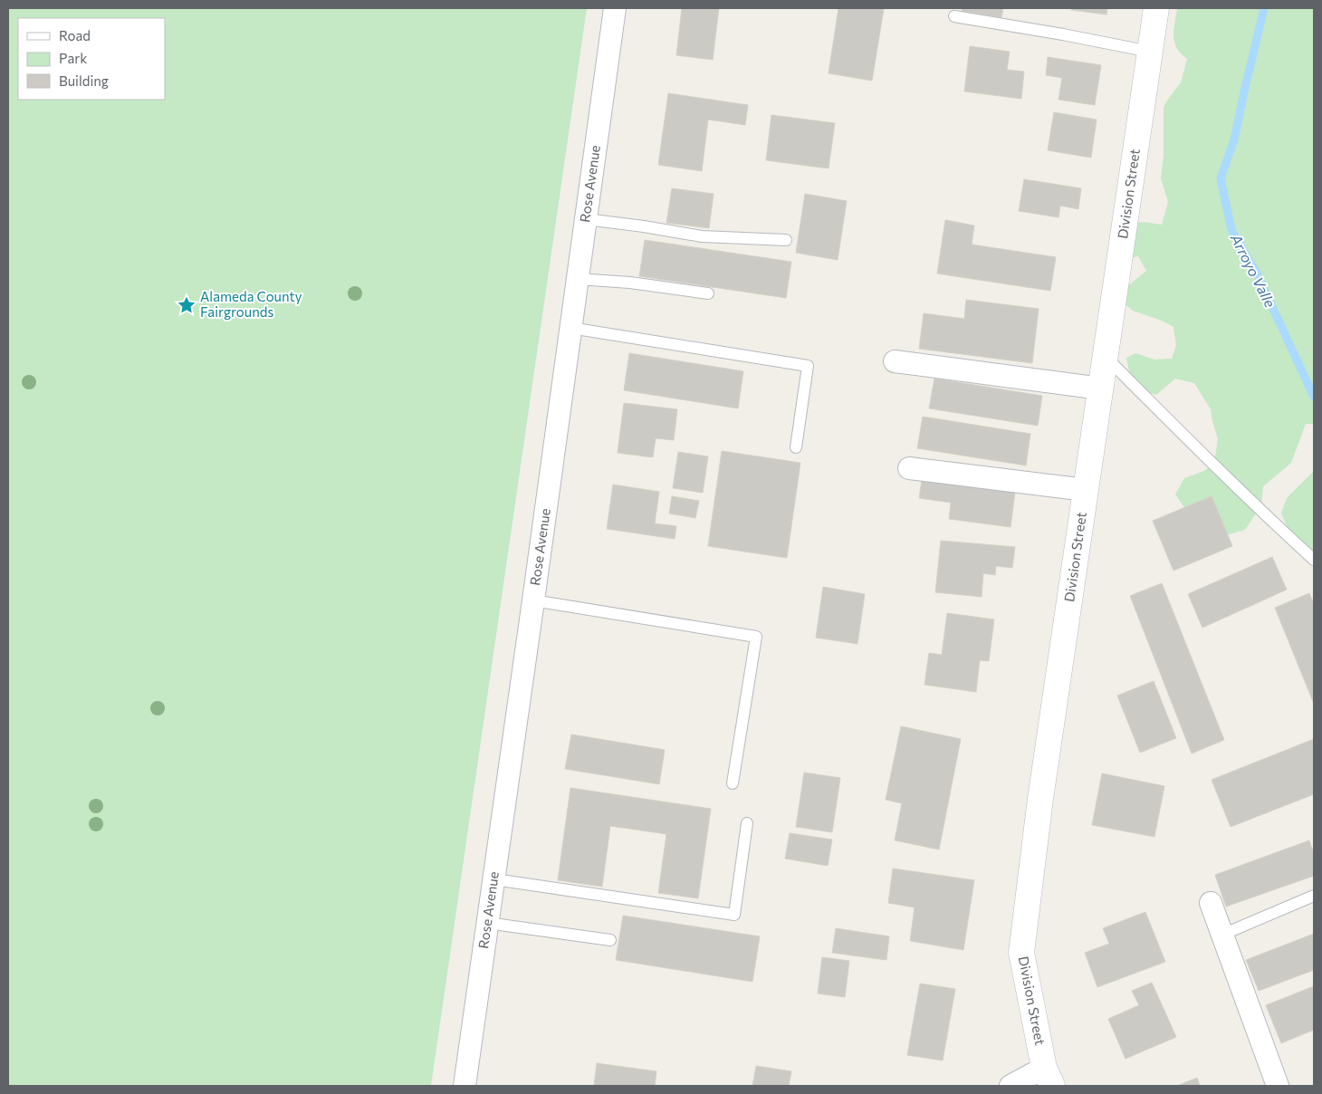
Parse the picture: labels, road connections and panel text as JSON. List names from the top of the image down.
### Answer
{
  "streets": {
    "street": ["Rose Avenue", "Division Street"]
  },
  "water": ["Arroyo Valle"],
  "places": {
    "place": ["Alameda County Fairgrounds"]
  },
  "legend": ["Road", "Park", "Building"]
}
